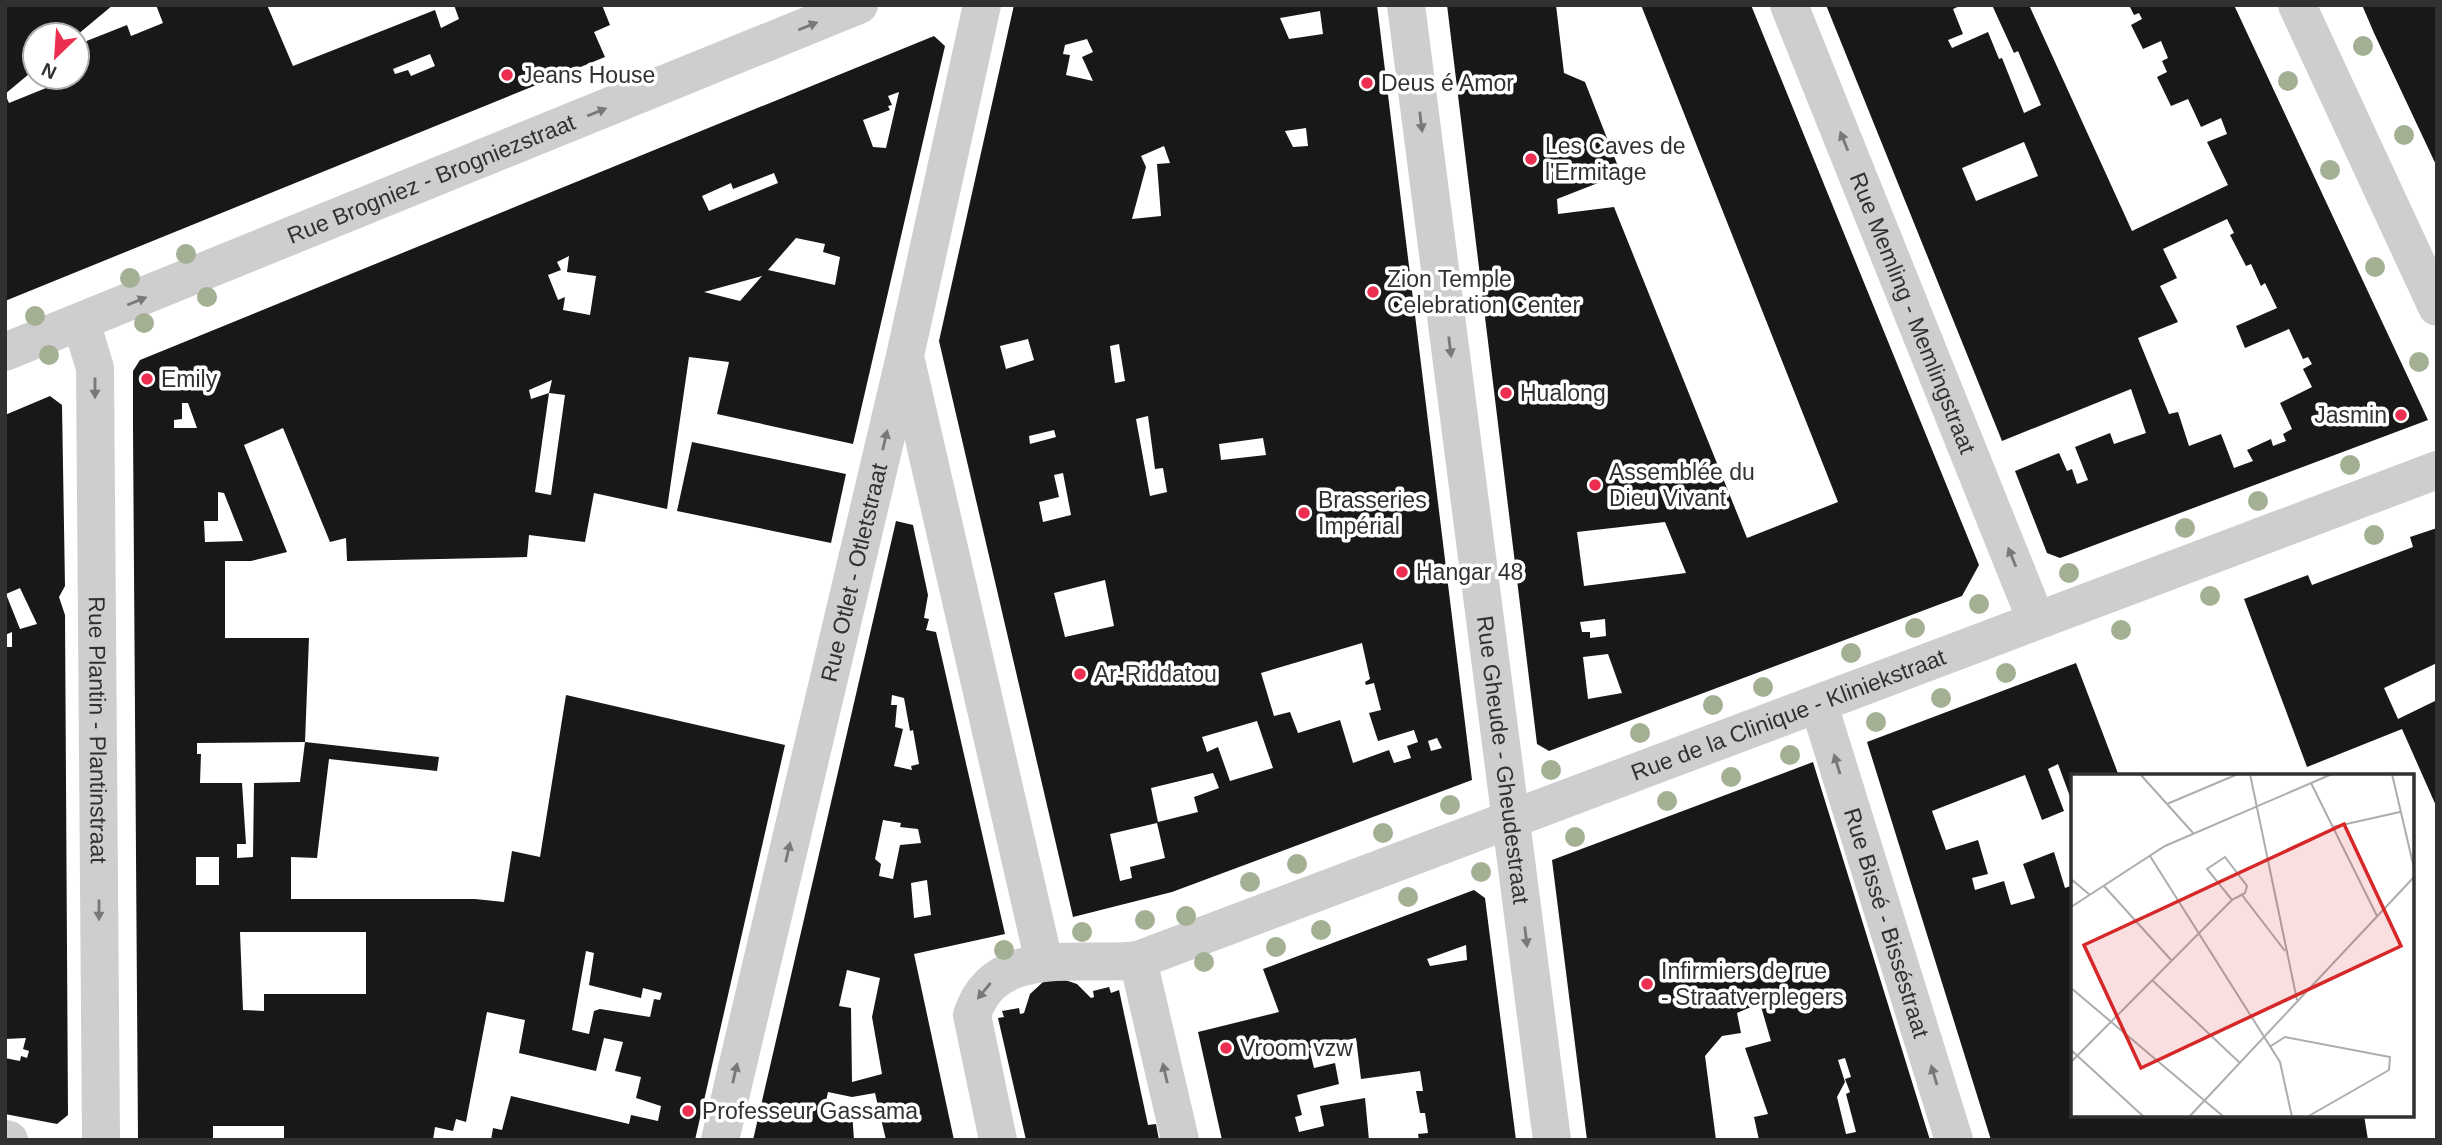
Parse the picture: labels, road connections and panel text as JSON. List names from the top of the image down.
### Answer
{
  "streets": {
    "street": [
      "Rue Brogniez - Brogniezstraat",
      "Rue Memling - Memlingstraat",
      "Rue Otlet - Otletstraat",
      "Rue de la Clinique - Kliniekstraat",
      "Rue Plantin - Plantinstraat",
      "Rue Gheude - Gheudestraat",
      "Rue Bissé - Bisséstraat"
    ]
  },
  "crossings": [
    ["Rue Brogniez - Brogniezstraat", "Rue Plantin - Plantinstraat"],
    ["Rue Memling - Memlingstraat", "Rue de la Clinique - Kliniekstraat"],
    ["Rue de la Clinique - Kliniekstraat", "Rue Gheude - Gheudestraat"],
    ["Rue de la Clinique - Kliniekstraat", "Rue Bissé - Bisséstraat"]
  ],
  "one_way": [
    "Rue Brogniez - Brogniezstraat",
    "Rue Memling - Memlingstraat",
    "Rue Otlet - Otletstraat",
    "Rue Plantin - Plantinstraat",
    "Rue Gheude - Gheudestraat",
    "Rue Bissé - Bisséstraat"
  ],
  "places": [
    "Jeans House",
    "Deus é Amor",
    "Les Caves de l'Ermitage",
    "Zion Temple Celebration Center",
    "Emily",
    "Hualong",
    "Jasmin",
    "Assemblée du Dieu Vivant",
    "Brasseries Impérial",
    "Hangar 48",
    "Ar-Riddatou",
    "Infirmiers de rue - Straatverplegers",
    "Vroom vzw",
    "Professeur Gassama"
  ],
  "north": "bottom left"
}
